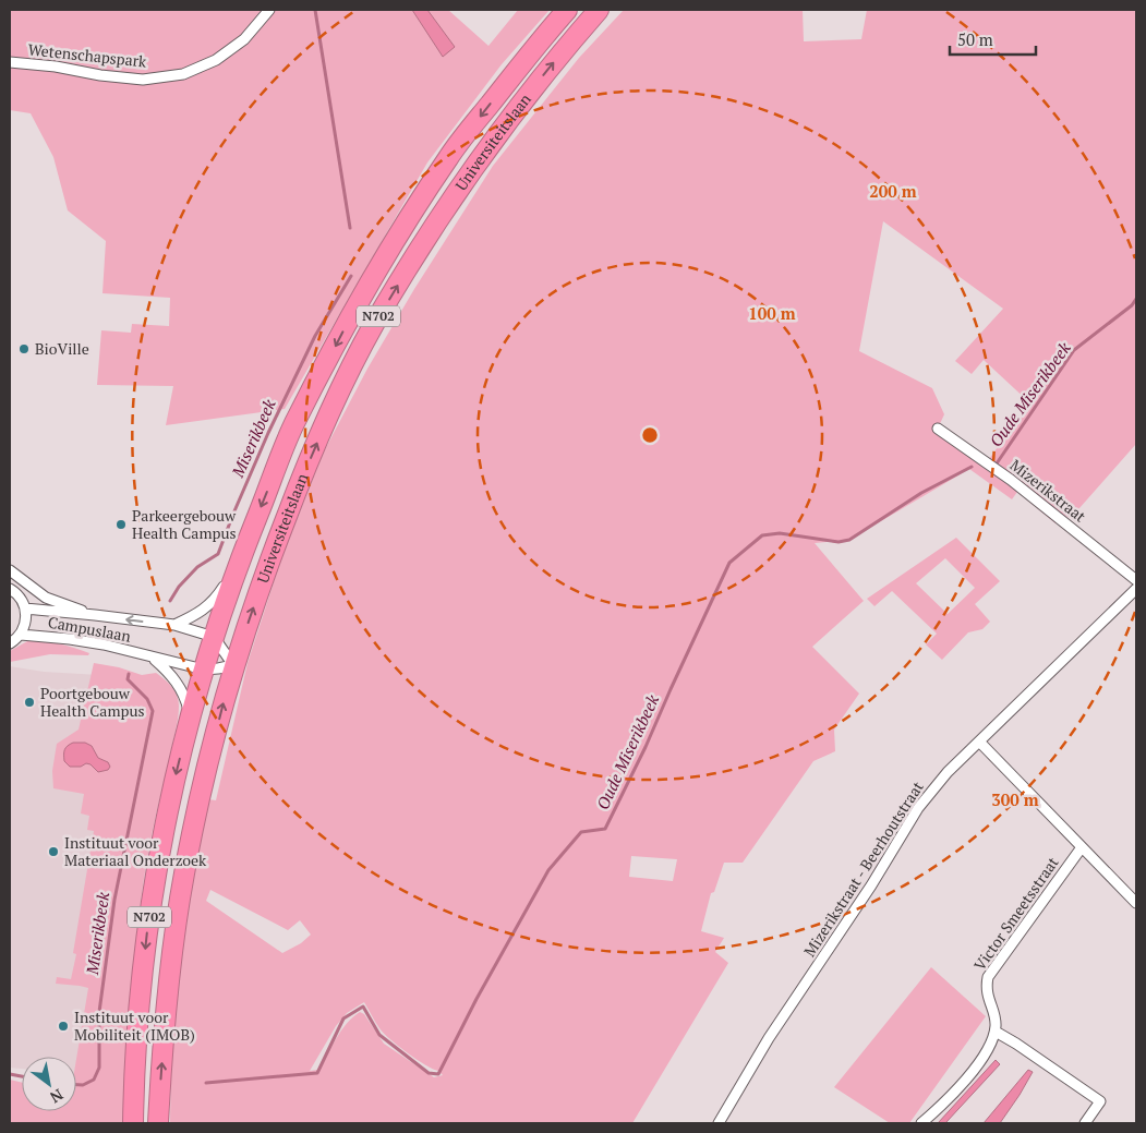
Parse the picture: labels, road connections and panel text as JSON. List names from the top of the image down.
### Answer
{
  "streets": {
    "highway": ["Universiteitslaan", "N702"],
    "street": [
      "Wetenschapspark",
      "Mizerikstraat",
      "Campuslaan",
      "Mizerikstraat - Beerhoutstraat",
      "Victor Smeetsstraat"
    ]
  },
  "crossings": [
    ["Universiteitslaan", "Campuslaan"]
  ],
  "water": ["Oude Miserikbeek", "Miserikbeek"],
  "places": [
    "BioVille",
    "Parkeergebouw Health Campus",
    "Poortgebouw Health Campus",
    "Instituut voor Materiaal Onderzoek",
    "Instituut voor Mobiliteit (IMOB)"
  ],
  "scale_bar": "50 m",
  "north": "bottom right",
  "rings": ["200 m", "100 m", "300 m"]
}
